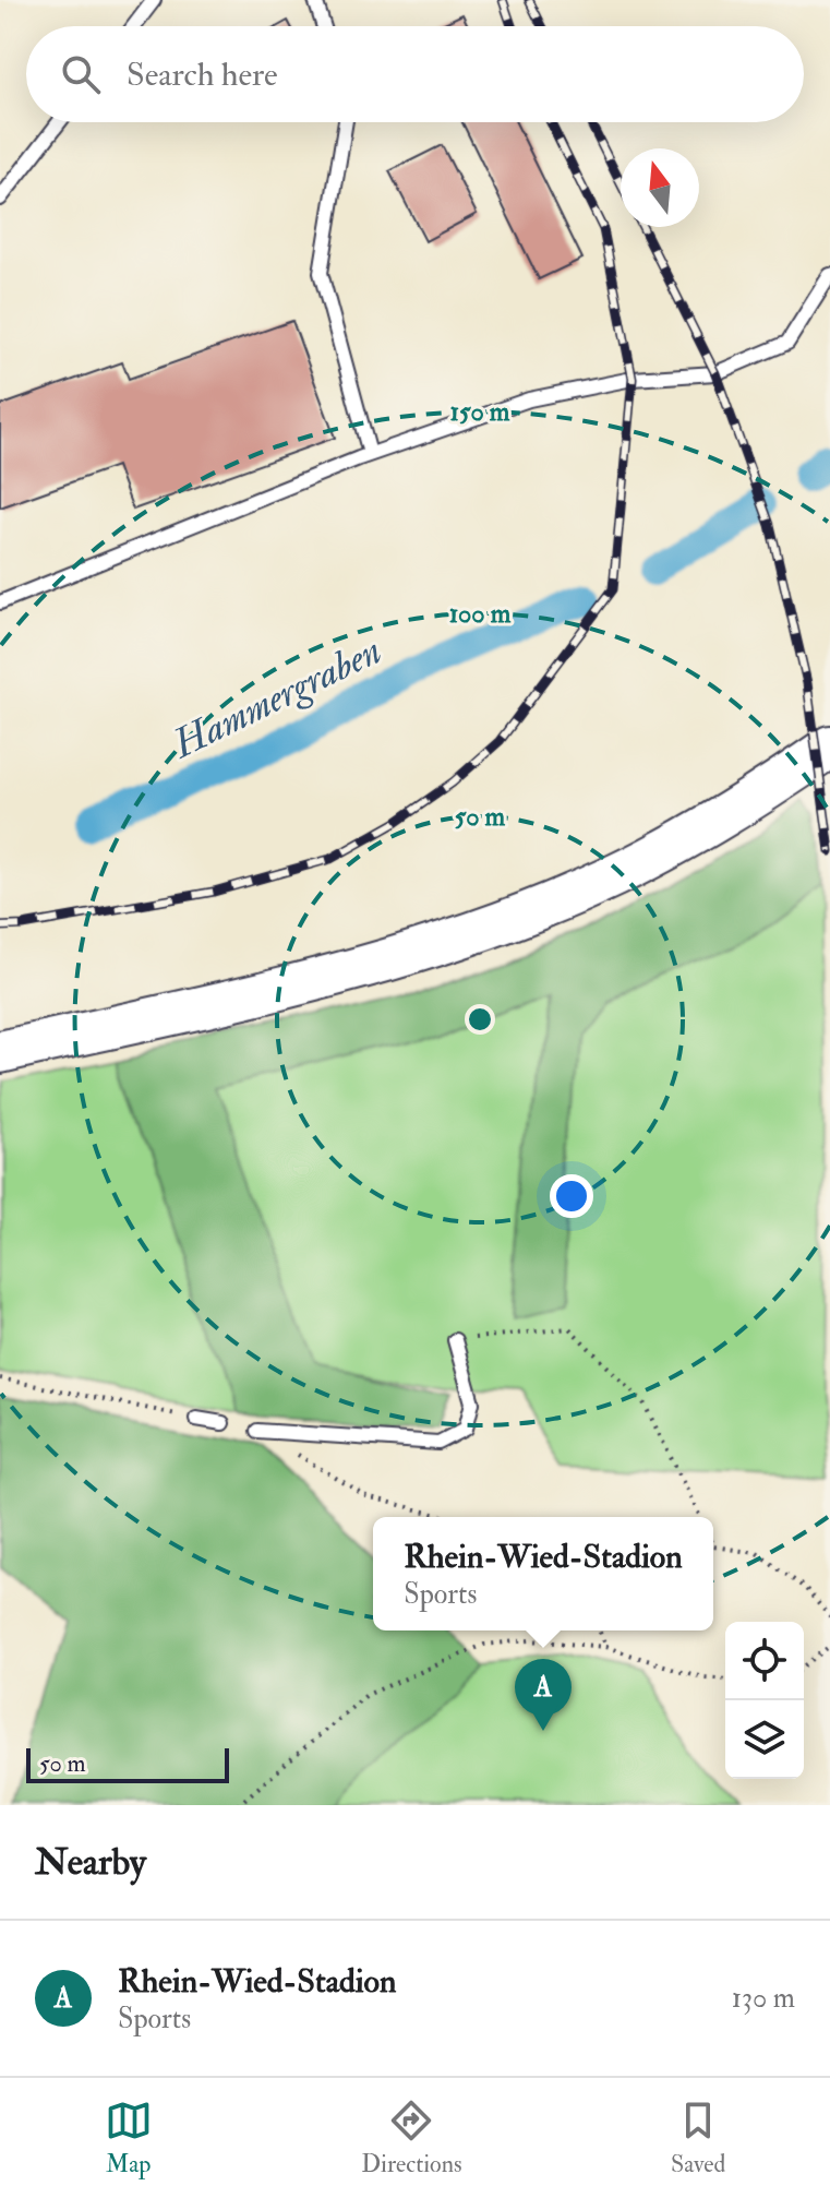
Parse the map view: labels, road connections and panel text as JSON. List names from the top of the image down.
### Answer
{
  "water": ["Hammergraben"],
  "scale_bar": "50 m",
  "north": "top",
  "page": {
    "search": "Search here",
    "popup": ["Rhein-Wied-Stadion", "Sports"],
    "pins": "A",
    "scale": "50 m",
    "heading": "Nearby",
    "list": [
      {
        "mark": "A",
        "name": "Rhein-Wied-Stadion",
        "note": "Sports",
        "value": "130 m"
      }
    ],
    "nav": ["Map", "Directions", "Saved"]
  },
  "rings": ["150 m", "100 m", "50 m"]
}
